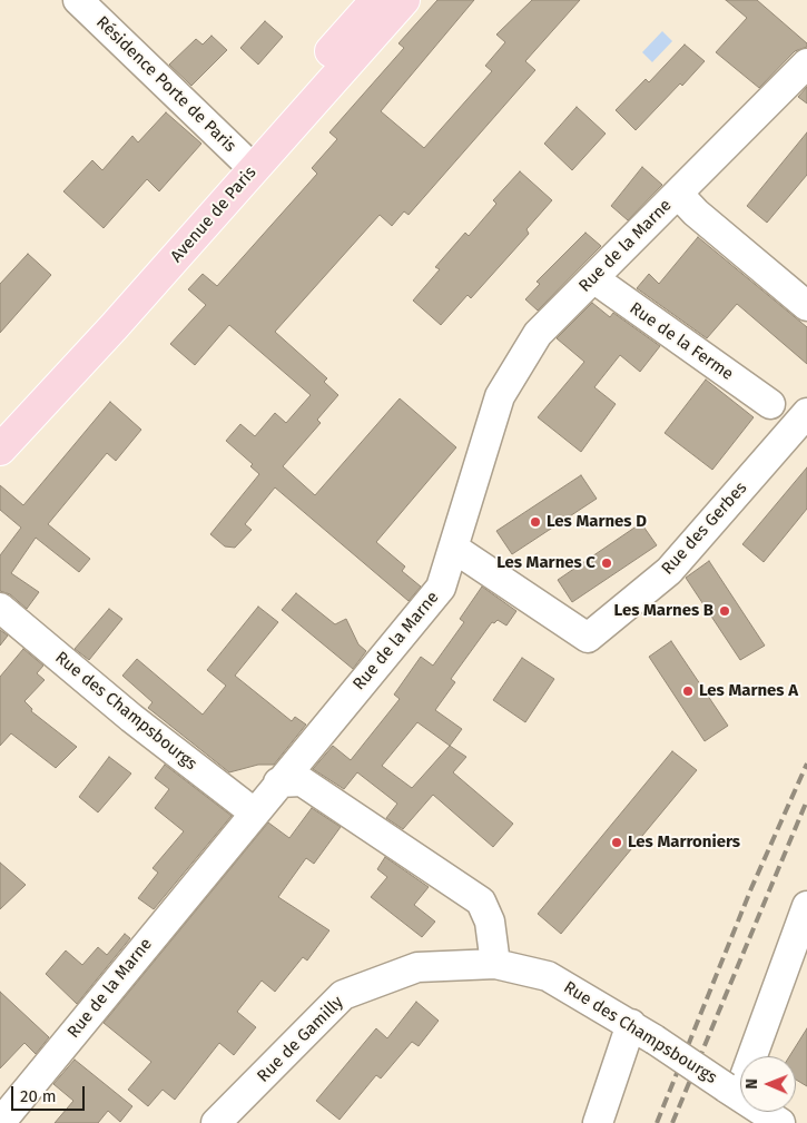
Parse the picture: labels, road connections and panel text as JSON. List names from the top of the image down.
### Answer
{
  "streets": {
    "main road": ["Avenue de Paris"],
    "street": [
      "Résidence Porte de Paris",
      "Rue de la Marne",
      "Rue de la Ferme",
      "Rue des Gerbes",
      "Rue des Champsbourgs",
      "Rue de Gamilly"
    ]
  },
  "crossings": [
    ["Résidence Porte de Paris", "Avenue de Paris"],
    ["Rue de la Marne", "Rue de la Ferme"],
    ["Rue de la Marne", "Rue des Gerbes"],
    ["Rue de la Marne", "Rue des Champsbourgs"],
    ["Rue des Champsbourgs", "Rue de Gamilly"]
  ],
  "places": [
    "Les Marnes D",
    "Les Marnes C",
    "Les Marnes B",
    "Les Marnes A",
    "Les Marroniers"
  ],
  "scale_bar": "20 m",
  "north": "left"
}
